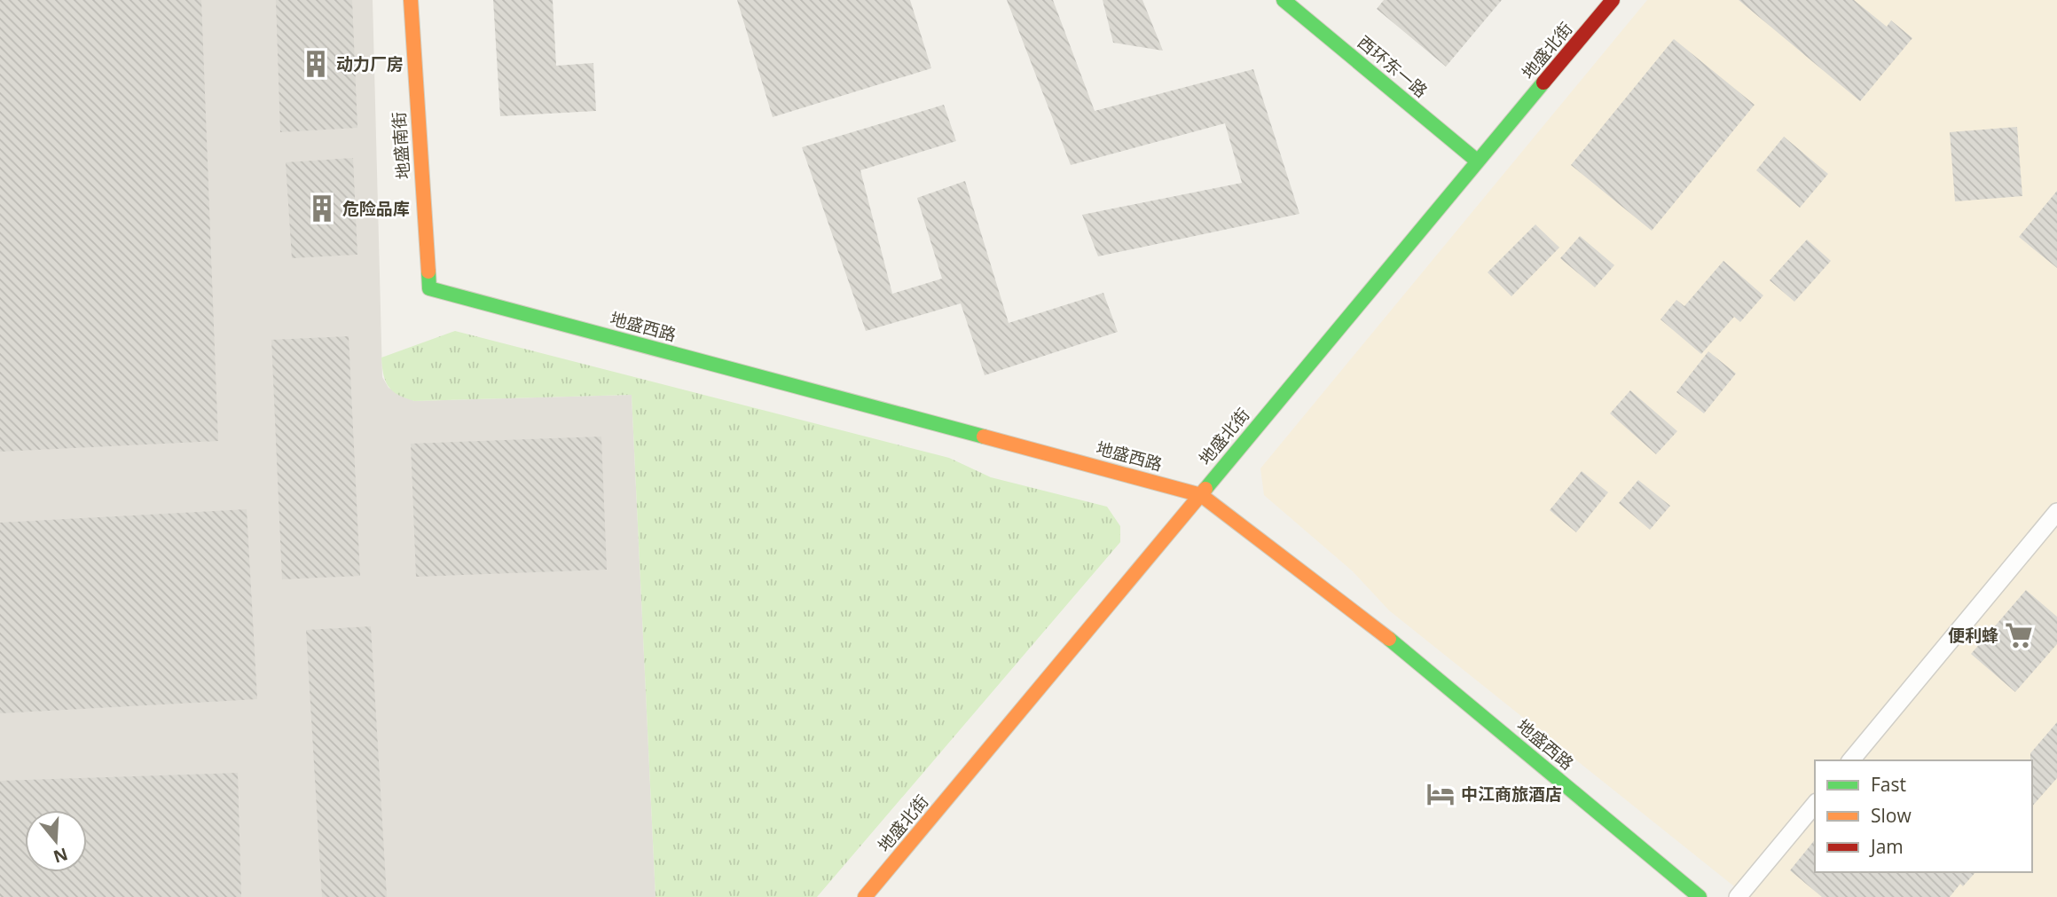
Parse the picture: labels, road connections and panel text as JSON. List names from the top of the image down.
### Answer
{
  "streets": {
    "street": [
      "地盛北街",
      "西环东一路",
      "地盛南街",
      "地盛西路"
    ]
  },
  "crossings": [
    ["地盛北街", "西环东一路"],
    ["地盛北街", "地盛西路"],
    ["地盛南街", "地盛西路"]
  ],
  "places": {
    "building": ["动力厂房", "危险品库"],
    "supermarket": ["便利蜂"],
    "hotel": ["中江商旅酒店"]
  },
  "legend": ["Fast", "Slow", "Jam"],
  "north": "bottom"
}
